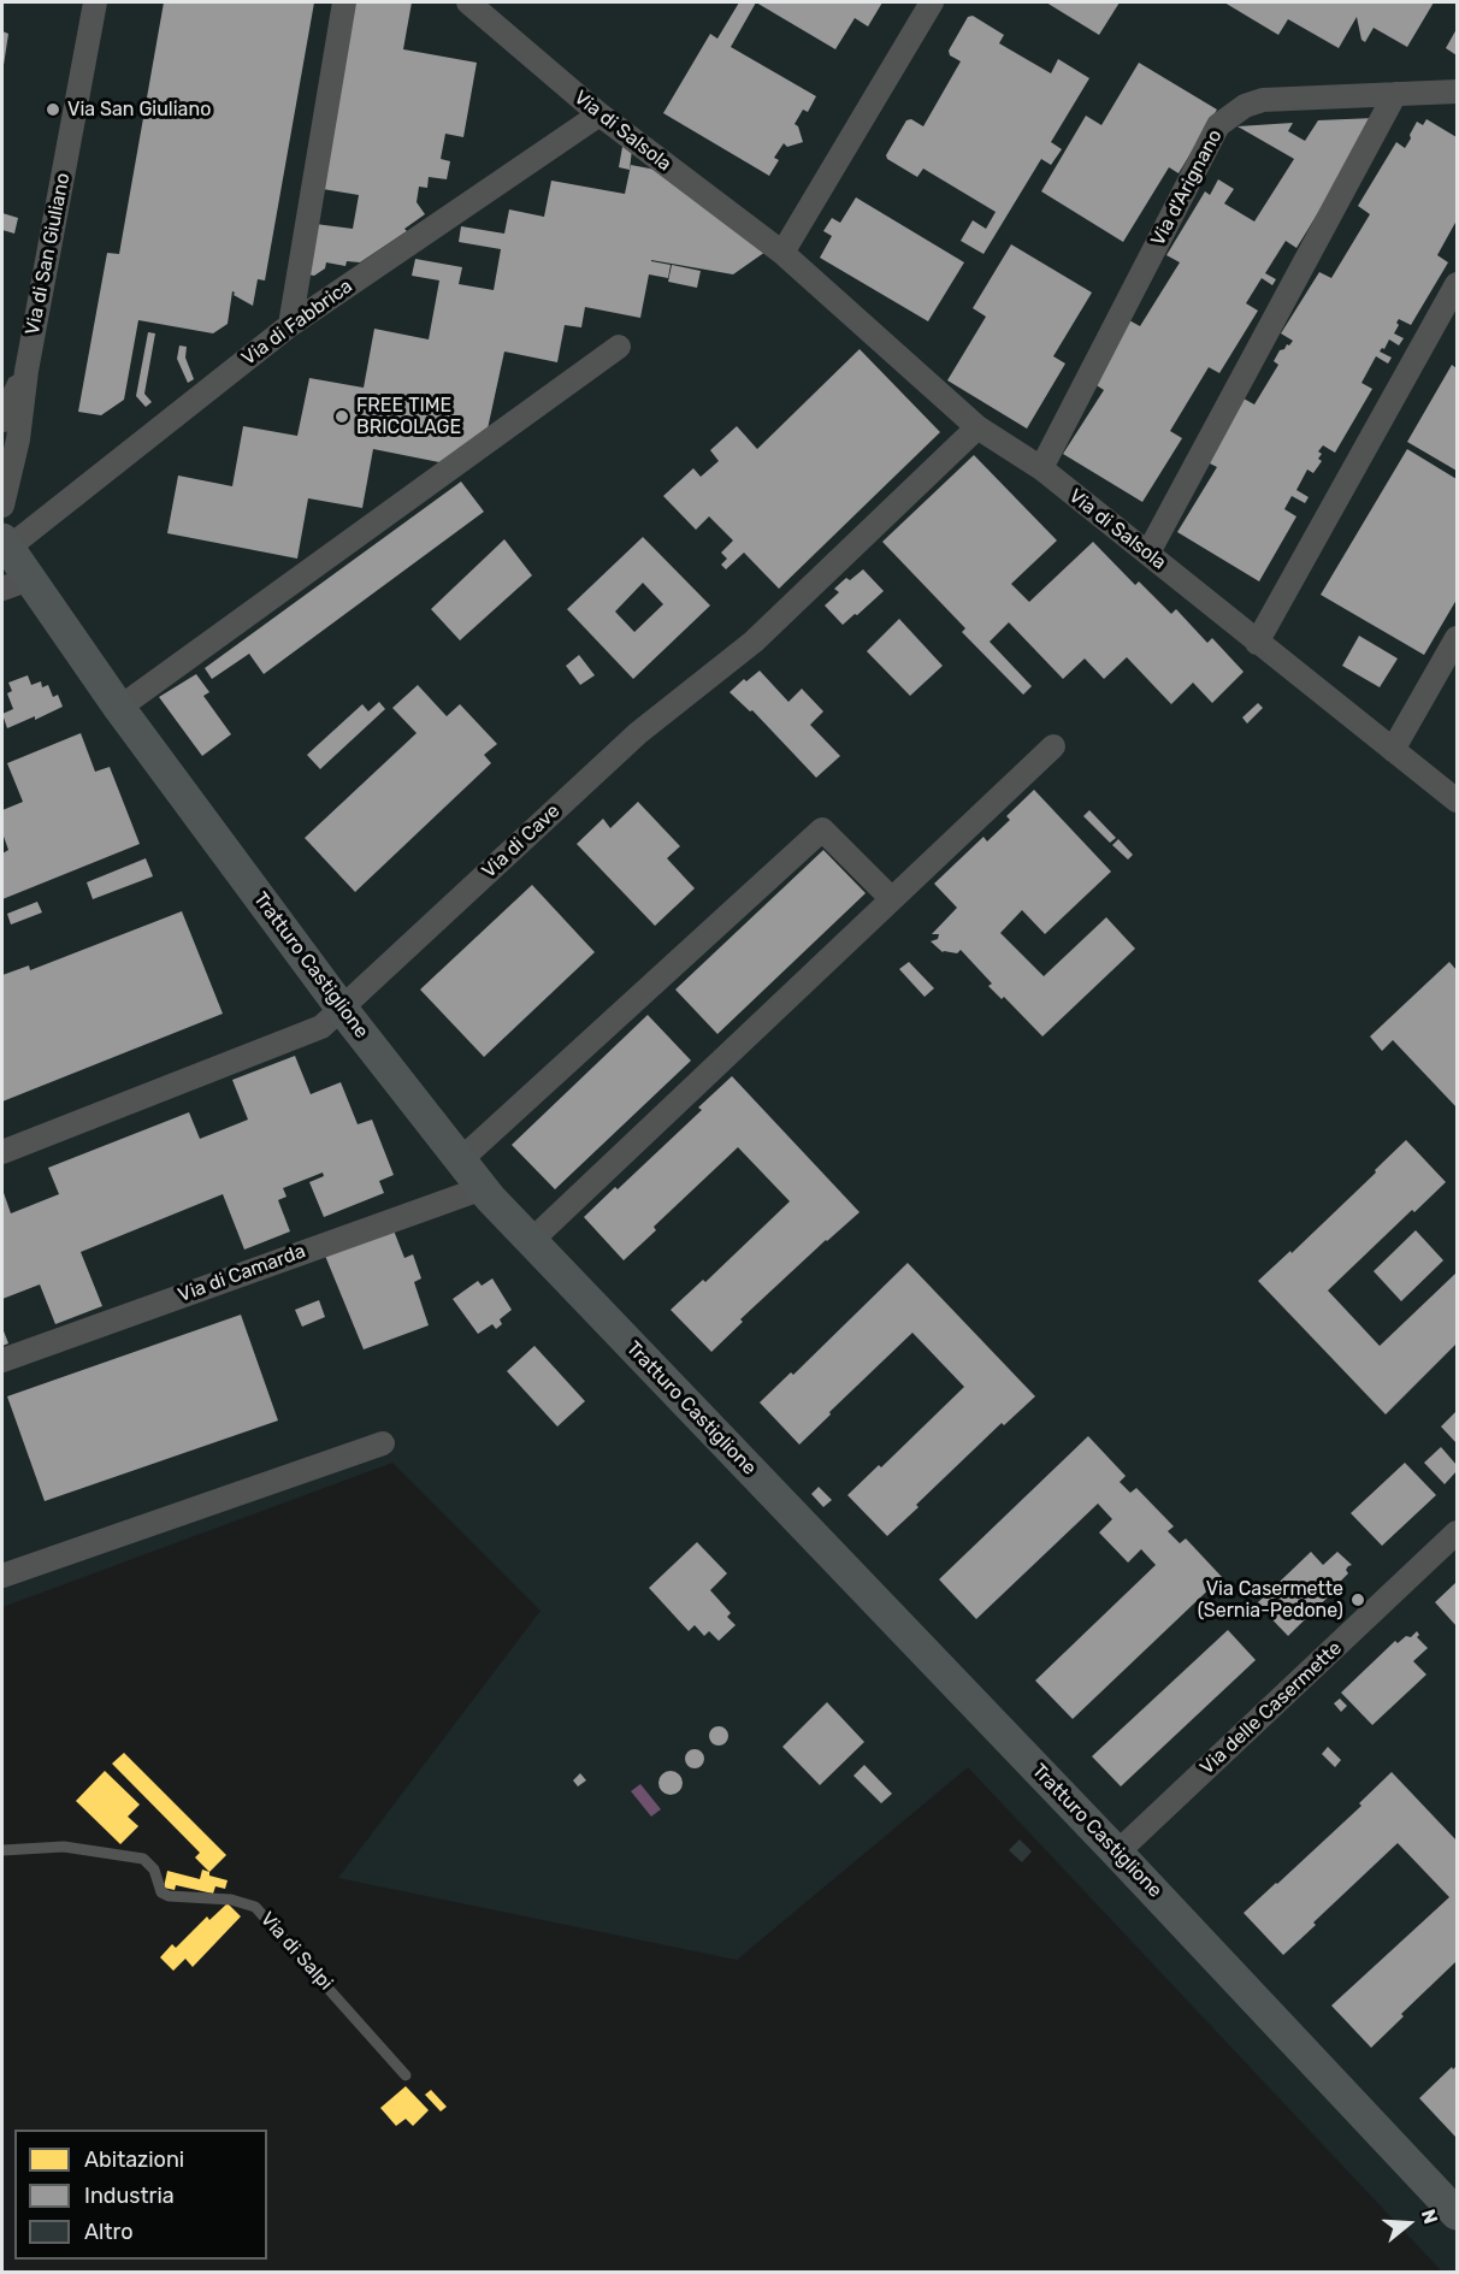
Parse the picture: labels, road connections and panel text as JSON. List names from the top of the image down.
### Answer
{
  "streets": {
    "street": [
      "Via di Salsola",
      "Via d'Arignano",
      "Via di San Giuliano",
      "Via di Fabbrica",
      "Via di Cave",
      "Tratturo Castiglione",
      "Via di Camarda",
      "Via delle Casermette"
    ],
    "lane": ["Via di Salpi"]
  },
  "crossings": [
    ["Via di Salsola", "Via d'Arignano"],
    ["Via di Salsola", "Via di Fabbrica"],
    ["Via di Salsola", "Via di Cave"],
    ["Via di Fabbrica", "Tratturo Castiglione"],
    ["Via di Cave", "Tratturo Castiglione"],
    ["Tratturo Castiglione", "Via di Camarda"],
    ["Tratturo Castiglione", "Via delle Casermette"]
  ],
  "places": ["Via San Giuliano", "FREE TIME BRICOLAGE", "Via Casermette (Sernia-Pedone)"],
  "legend": ["Abitazioni", "Industria", "Altro"],
  "north": "right"
}
